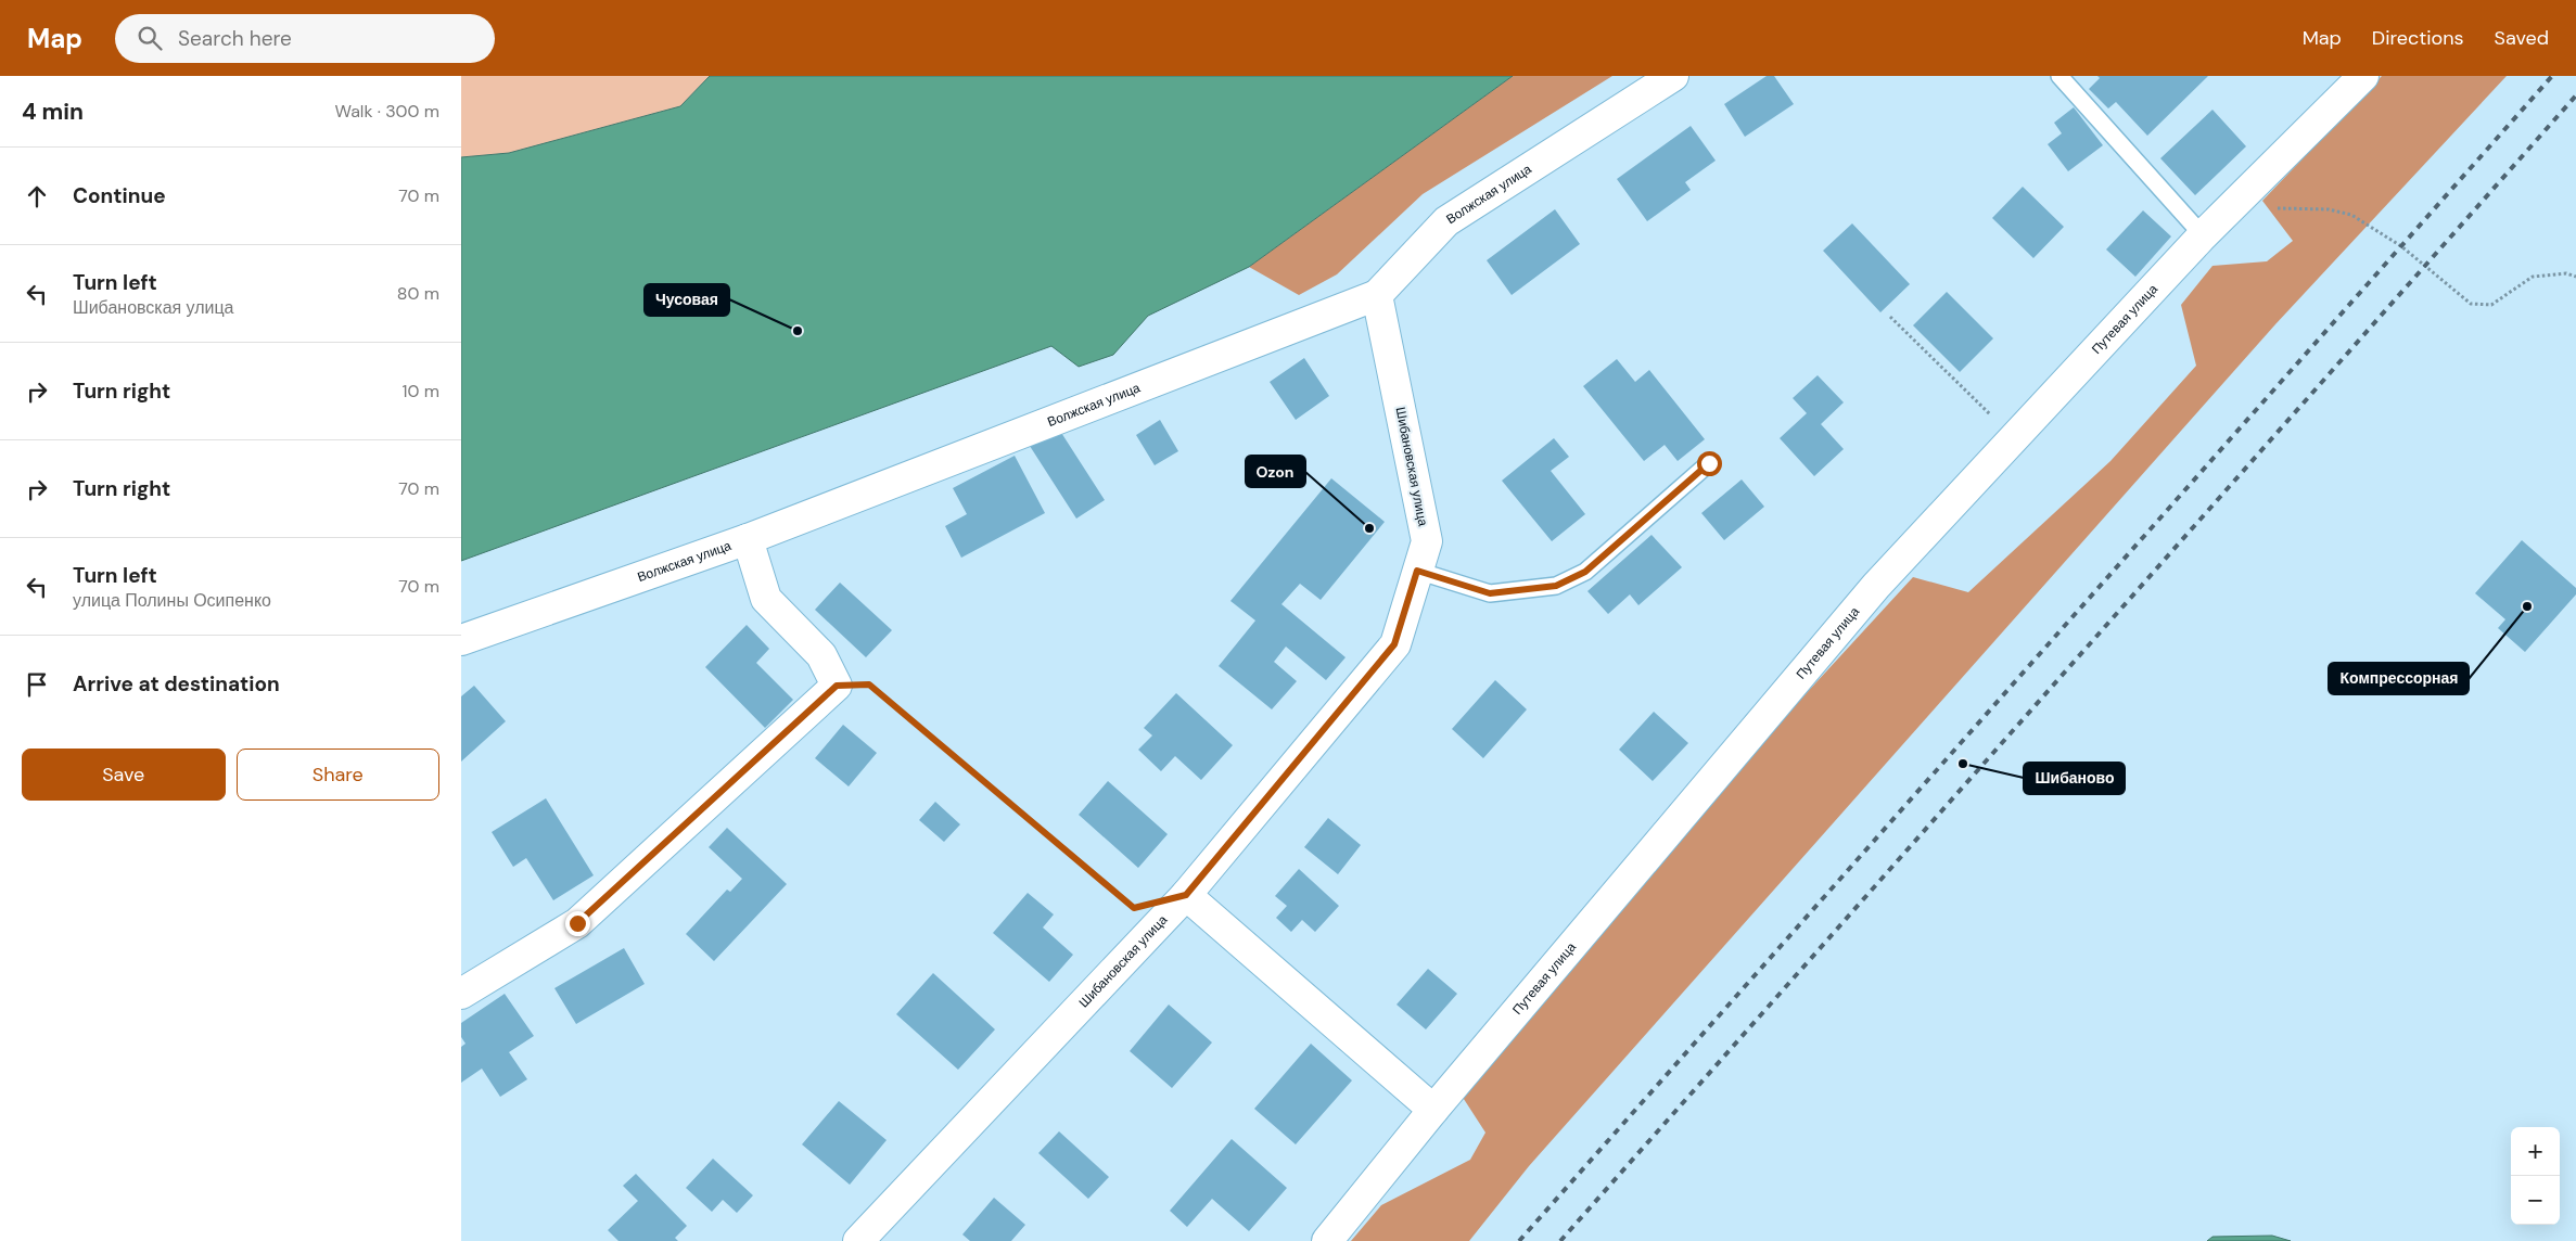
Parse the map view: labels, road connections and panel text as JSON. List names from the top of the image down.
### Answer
{
  "streets": {
    "street": ["Волжская улица", "Путевая улица", "Шибановская улица"]
  },
  "crossings": [
    ["Волжская улица", "Шибановская улица"]
  ],
  "places": [
    "Чусовая",
    "Ozon",
    "Компрессорная",
    "Шибаново"
  ],
  "page": {
    "header": "Map",
    "search": "Search here",
    "nav": ["Map", "Directions", "Saved"],
    "heading": ["4 min", "Walk · 300 m"],
    "list": [
      ["Continue", "70 m"],
      ["Turn left", "Шибановская улица", "80 m"],
      ["Turn right", "10 m"],
      ["Turn right", "70 m"],
      ["Turn left", "улица Полины Осипенко", "70 m"],
      "Arrive at destination"
    ],
    "buttons": ["Save", "Share"],
    "map_buttons": ["+", "−"]
  }
}
